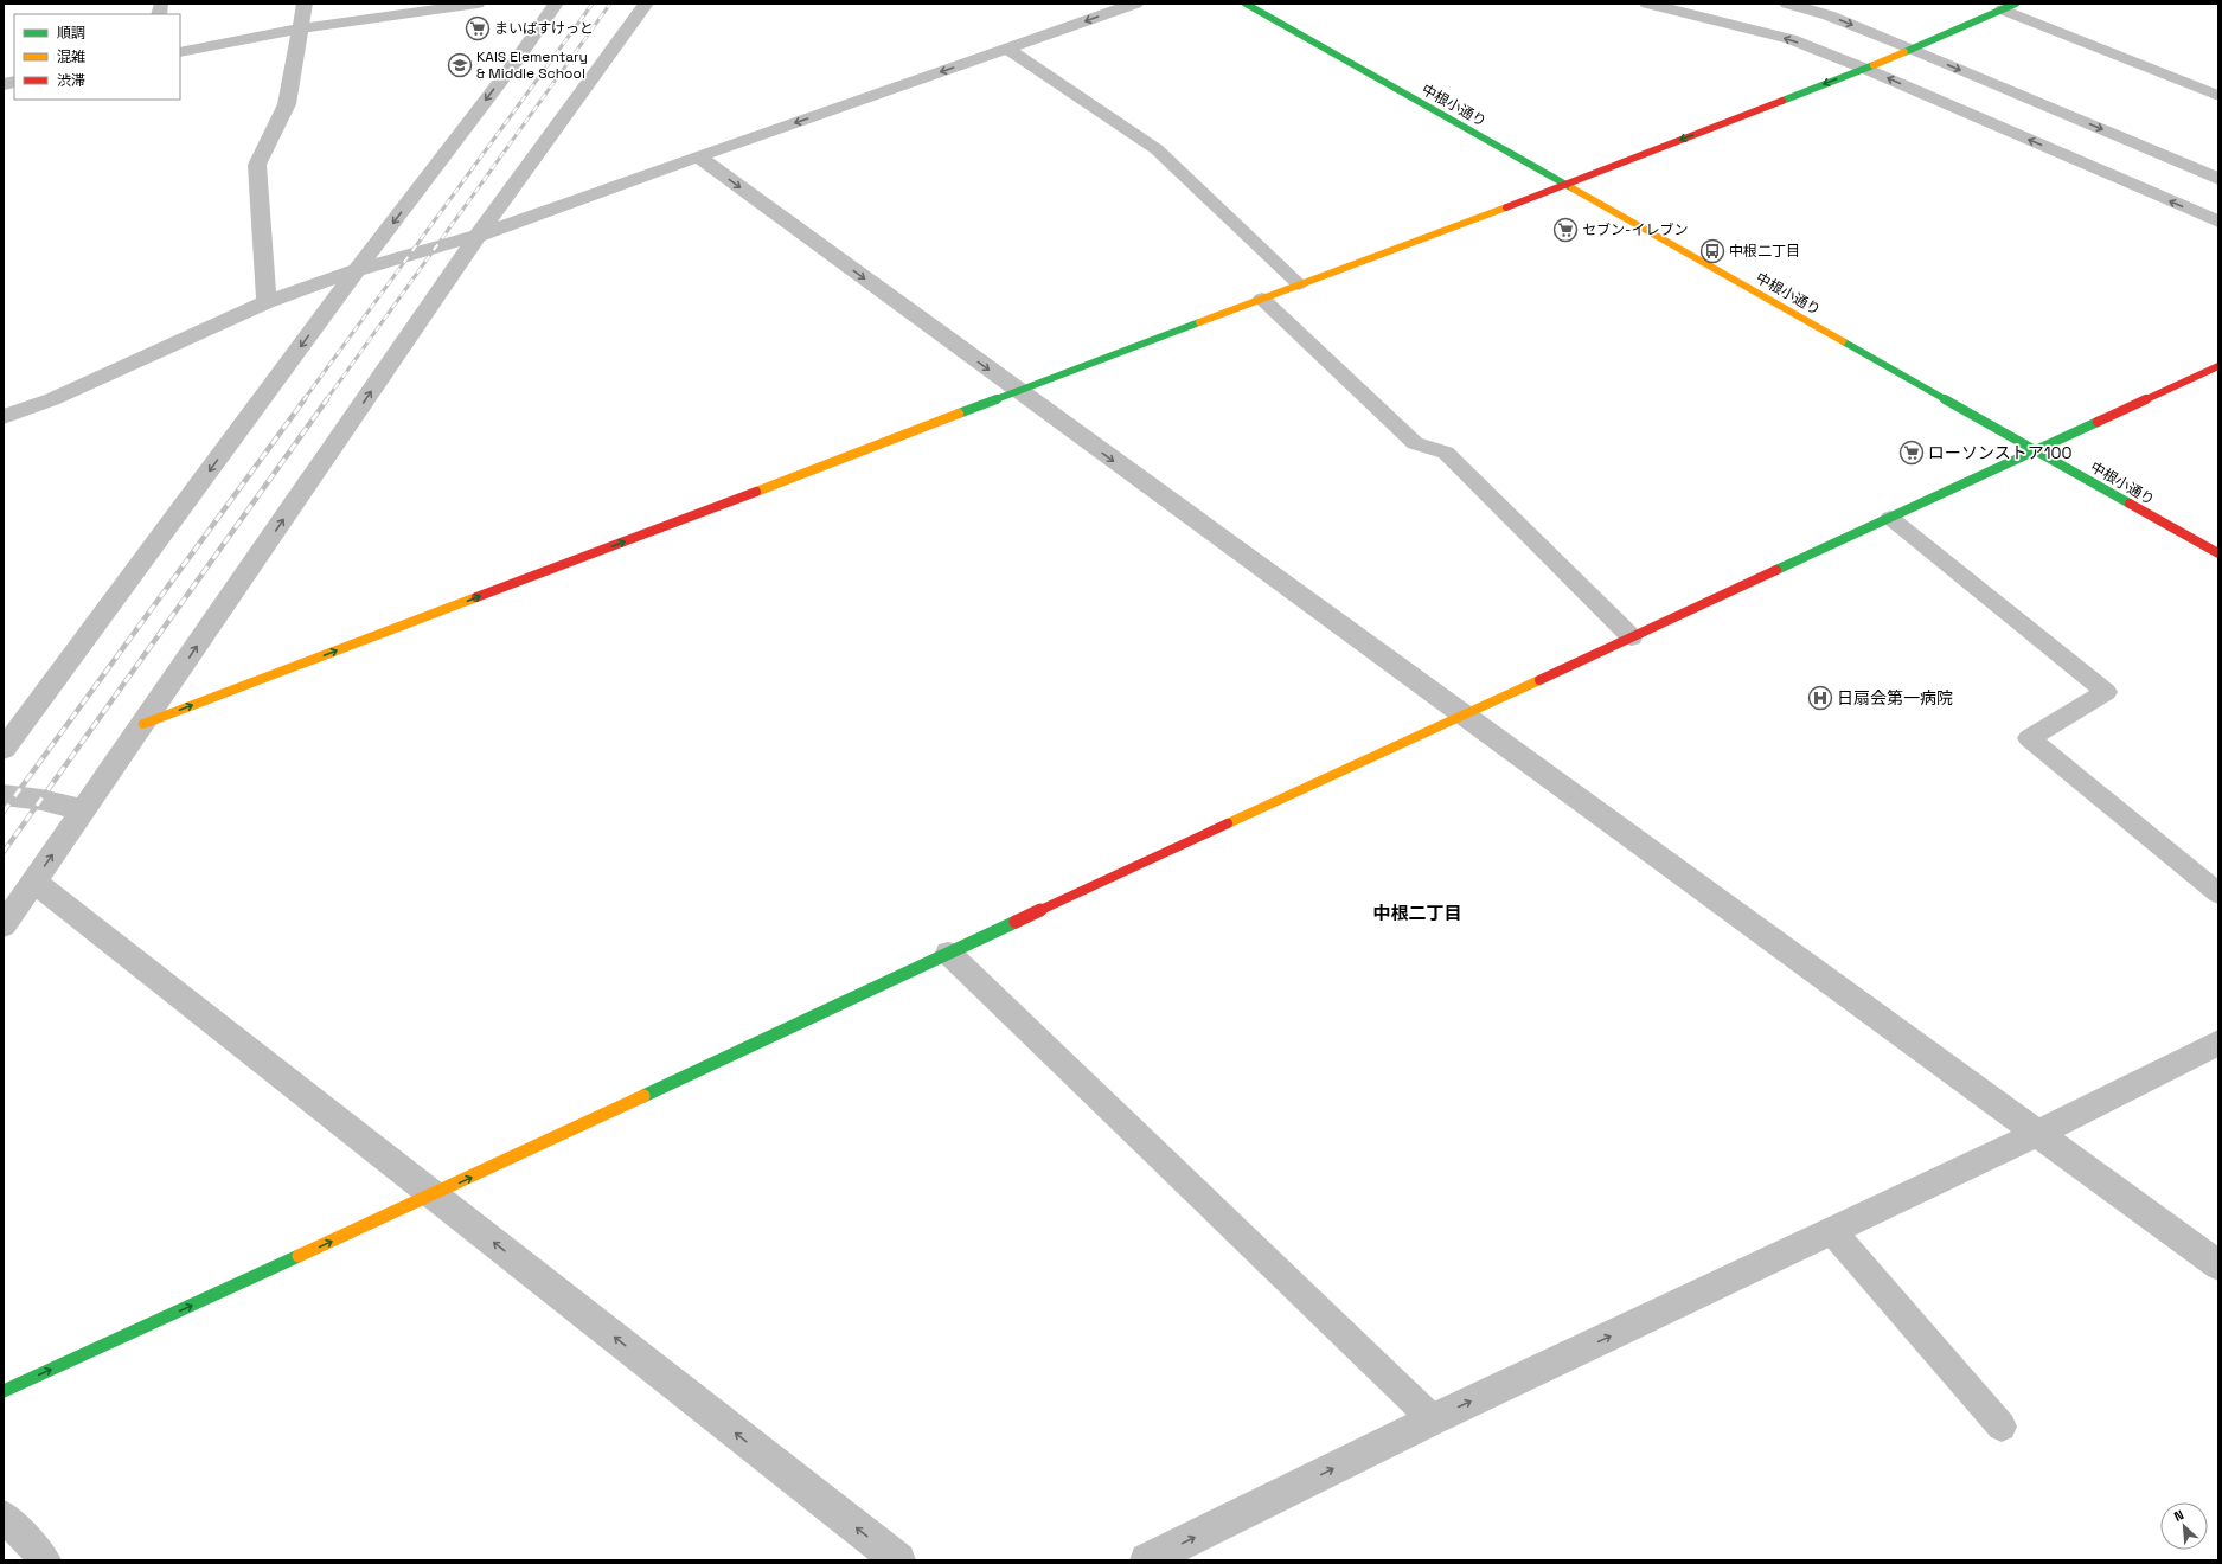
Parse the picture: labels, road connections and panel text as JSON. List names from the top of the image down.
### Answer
{
  "streets": {
    "street": ["中根小通り"]
  },
  "districts": ["中根二丁目"],
  "places": {
    "supermarket": ["まいばすけっと", "セブン-イレブン", "ローソンストア100"],
    "school or university": ["KAIS Elementary & Middle School"],
    "bus stop": ["中根二丁目"],
    "hospital": ["日扇会第一病院"]
  },
  "legend": ["順調", "混雑", "渋滞"],
  "north": "top left"
}
